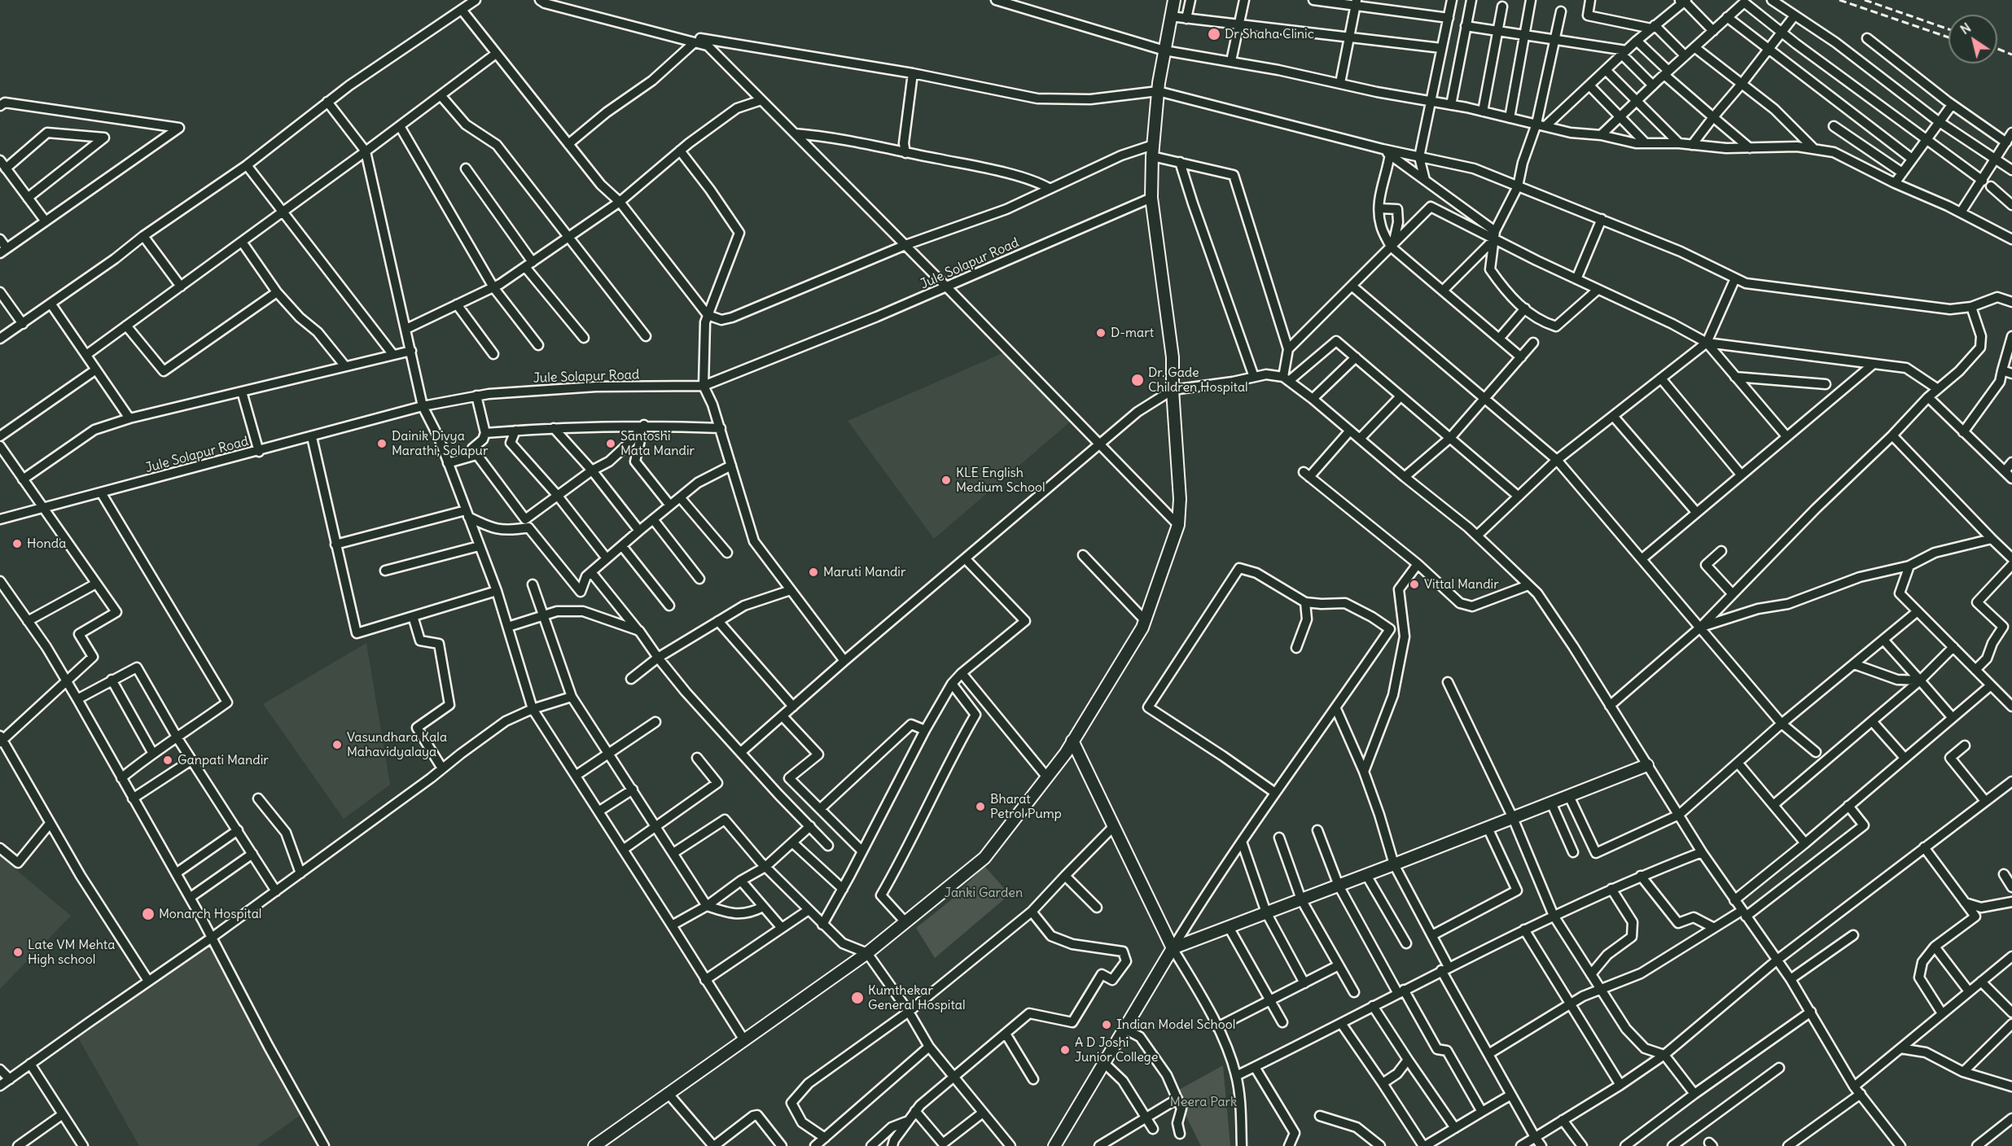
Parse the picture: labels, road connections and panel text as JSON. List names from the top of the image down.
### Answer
{
  "streets": {
    "street": ["Jule Solapur Road"]
  },
  "parks": ["Janki Garden", "Meera Park"],
  "places": [
    "Dr Shaha Clinic",
    "D-mart",
    "Dr. Gade Children Hospital",
    "Dainik Divya Marathi, Solapur",
    "Santoshi Mata Mandir",
    "KLE English Medium School",
    "Honda",
    "Maruti Mandir",
    "Vittal Mandir",
    "Vasundhara Kala Mahavidyalaya",
    "Ganpati Mandir",
    "Bharat Petrol Pump",
    "Monarch Hospital",
    "Late VM Mehta High school",
    "Kumthekar General Hospital",
    "Indian Model School",
    "A D Joshi Junior College"
  ],
  "north": "top left"
}
